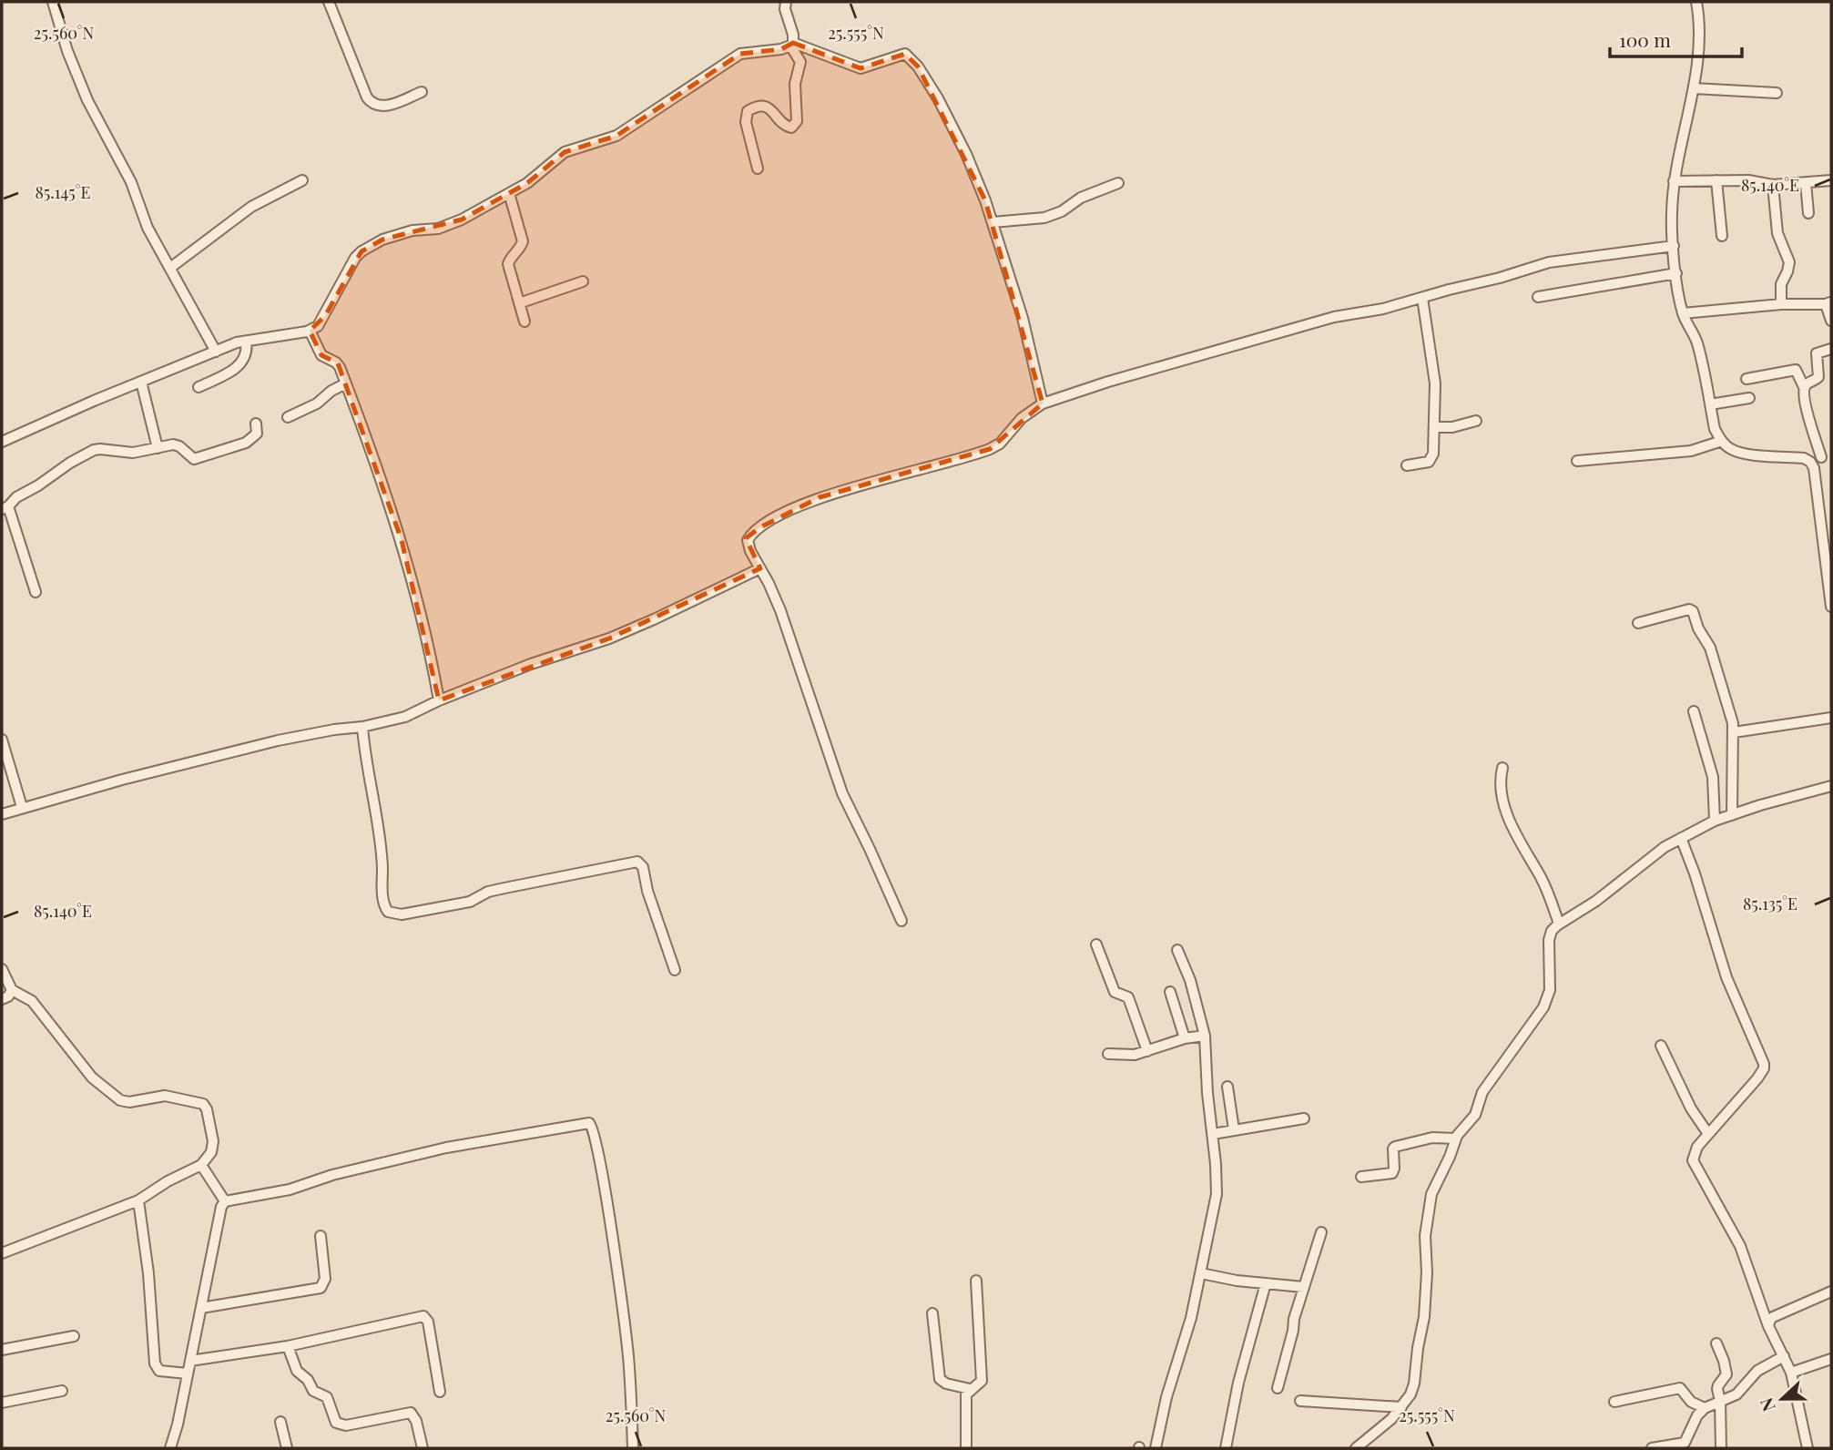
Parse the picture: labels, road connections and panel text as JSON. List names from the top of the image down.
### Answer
{
  "scale_bar": "100 m",
  "north": "left",
  "coordinates": [
    "25.560°N",
    "25.555°N",
    "85.140°E",
    "85.145°E",
    "85.135°E"
  ]
}
